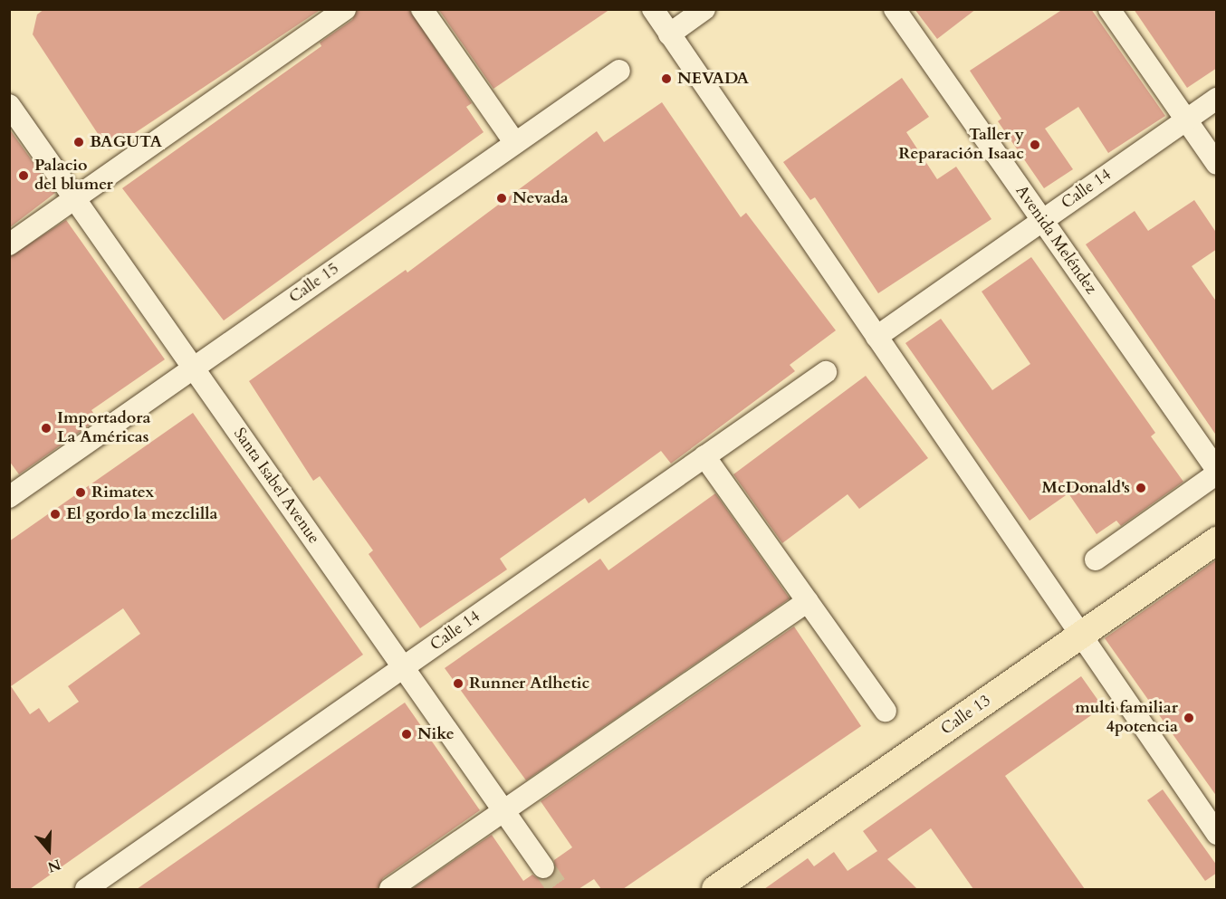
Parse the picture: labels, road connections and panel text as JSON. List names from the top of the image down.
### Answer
{
  "streets": {
    "main road": ["Calle 13"],
    "street": [
      "Calle 14",
      "Avenida Meléndez",
      "Calle 15",
      "Santa Isabel Avenue"
    ]
  },
  "crossings": [
    ["Calle 14", "Avenida Meléndez"],
    ["Calle 14", "Santa Isabel Avenue"],
    ["Calle 15", "Santa Isabel Avenue"]
  ],
  "places": [
    "NEVADA",
    "BAGUTA",
    "Taller y Reparación Isaac",
    "Palacio del blumer",
    "Nevada",
    "Importadora La Américas",
    "McDonald's",
    "Rimatex",
    "El gordo la mezclilla",
    "Runner Atlhetic",
    "multi familiar 4potencia",
    "Nike"
  ],
  "north": "bottom"
}
